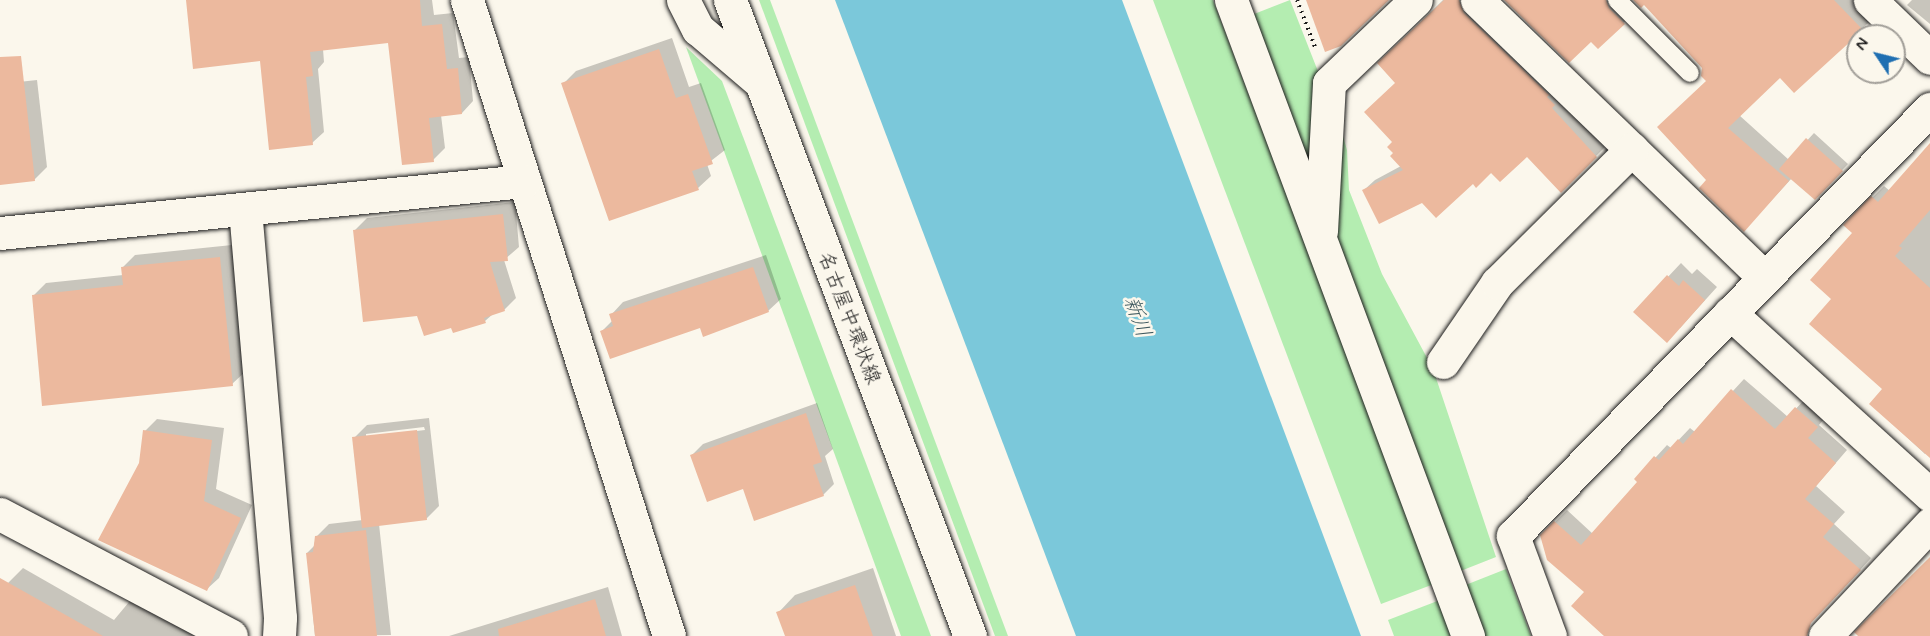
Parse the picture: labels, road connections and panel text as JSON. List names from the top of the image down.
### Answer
{
  "streets": {
    "street": ["名古屋中環状線"]
  },
  "water": ["新川"],
  "north": "top left"
}
